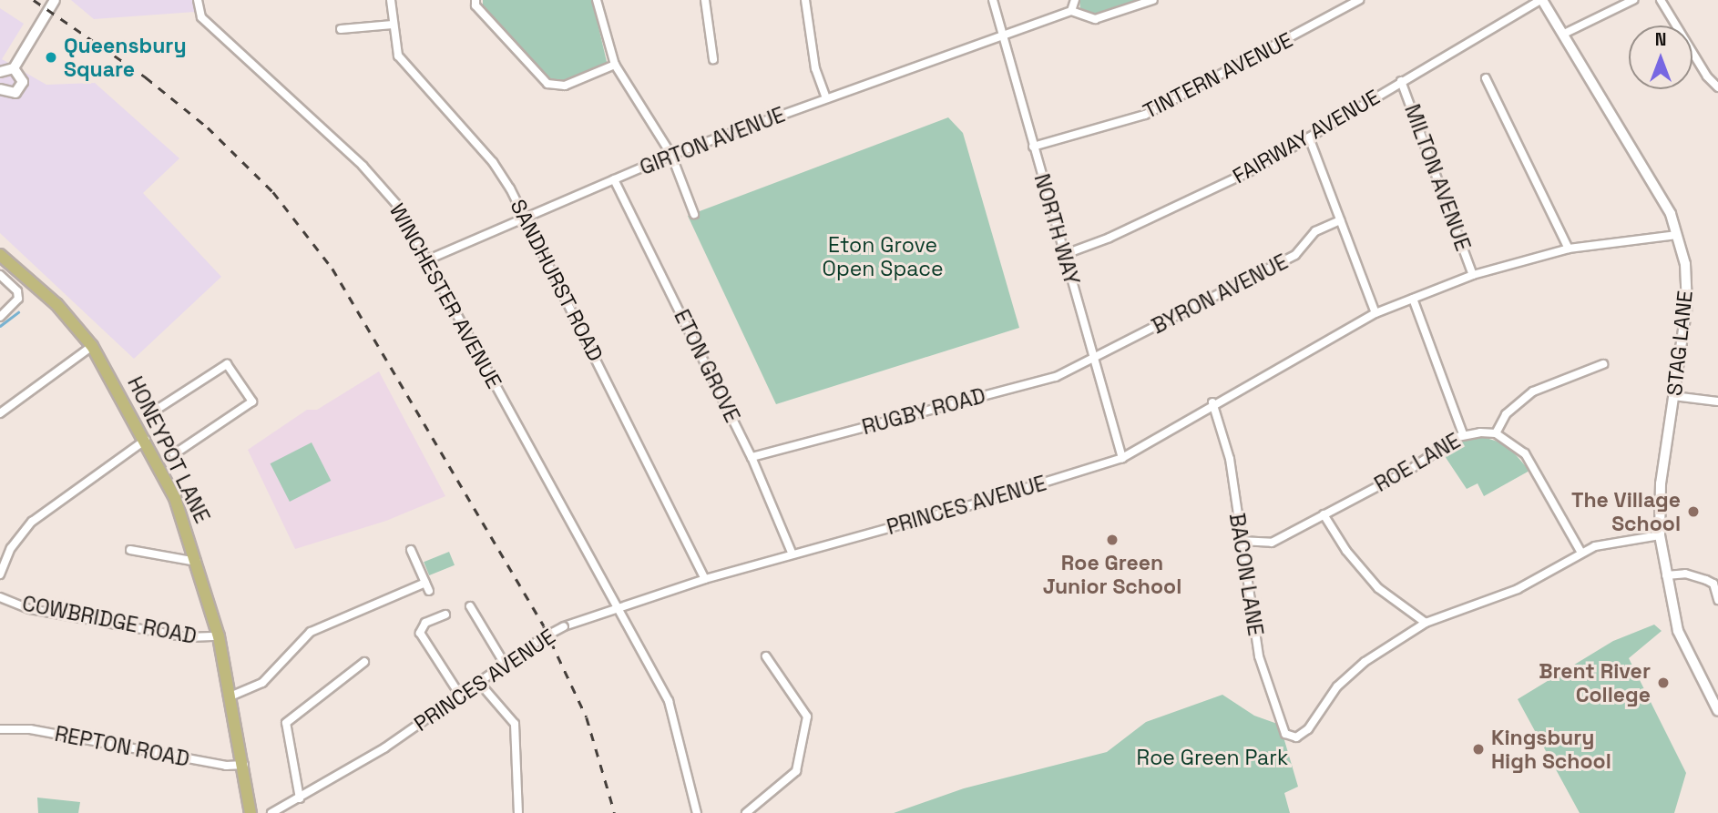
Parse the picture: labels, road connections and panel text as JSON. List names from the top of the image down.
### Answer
{
  "streets": {
    "main road": ["HONEYPOT LANE"],
    "street": [
      "TINTERN AVENUE",
      "FAIRWAY AVENUE",
      "GIRTON AVENUE",
      "MILTON AVENUE",
      "NORTH WAY",
      "SANDHURST ROAD",
      "BYRON AVENUE",
      "WINCHESTER AVENUE",
      "STAG LANE",
      "ETON GROVE",
      "RUGBY ROAD",
      "ROE LANE",
      "PRINCES AVENUE",
      "BACON LANE",
      "COWBRIDGE ROAD",
      "REPTON ROAD"
    ]
  },
  "crossings": [
    ["TINTERN AVENUE", "NORTH WAY"],
    ["FAIRWAY AVENUE", "MILTON AVENUE"],
    ["FAIRWAY AVENUE", "NORTH WAY"],
    ["FAIRWAY AVENUE", "STAG LANE"],
    ["GIRTON AVENUE", "NORTH WAY"],
    ["GIRTON AVENUE", "SANDHURST ROAD"],
    ["GIRTON AVENUE", "WINCHESTER AVENUE"],
    ["GIRTON AVENUE", "ETON GROVE"],
    ["MILTON AVENUE", "PRINCES AVENUE"],
    ["NORTH WAY", "BYRON AVENUE"],
    ["NORTH WAY", "RUGBY ROAD"],
    ["NORTH WAY", "PRINCES AVENUE"],
    ["SANDHURST ROAD", "PRINCES AVENUE"],
    ["BYRON AVENUE", "RUGBY ROAD"],
    ["WINCHESTER AVENUE", "PRINCES AVENUE"],
    ["STAG LANE", "PRINCES AVENUE"],
    ["ETON GROVE", "RUGBY ROAD"],
    ["ETON GROVE", "PRINCES AVENUE"],
    ["HONEYPOT LANE", "COWBRIDGE ROAD"],
    ["HONEYPOT LANE", "REPTON ROAD"],
    ["ROE LANE", "BACON LANE"],
    ["PRINCES AVENUE", "BACON LANE"]
  ],
  "parks": ["Eton Grove Open Space", "Roe Green Park"],
  "places": [
    "Queensbury Square",
    "The Village School",
    "Roe Green Junior School",
    "Brent River College",
    "Kingsbury High School"
  ],
  "north": "top"
}
